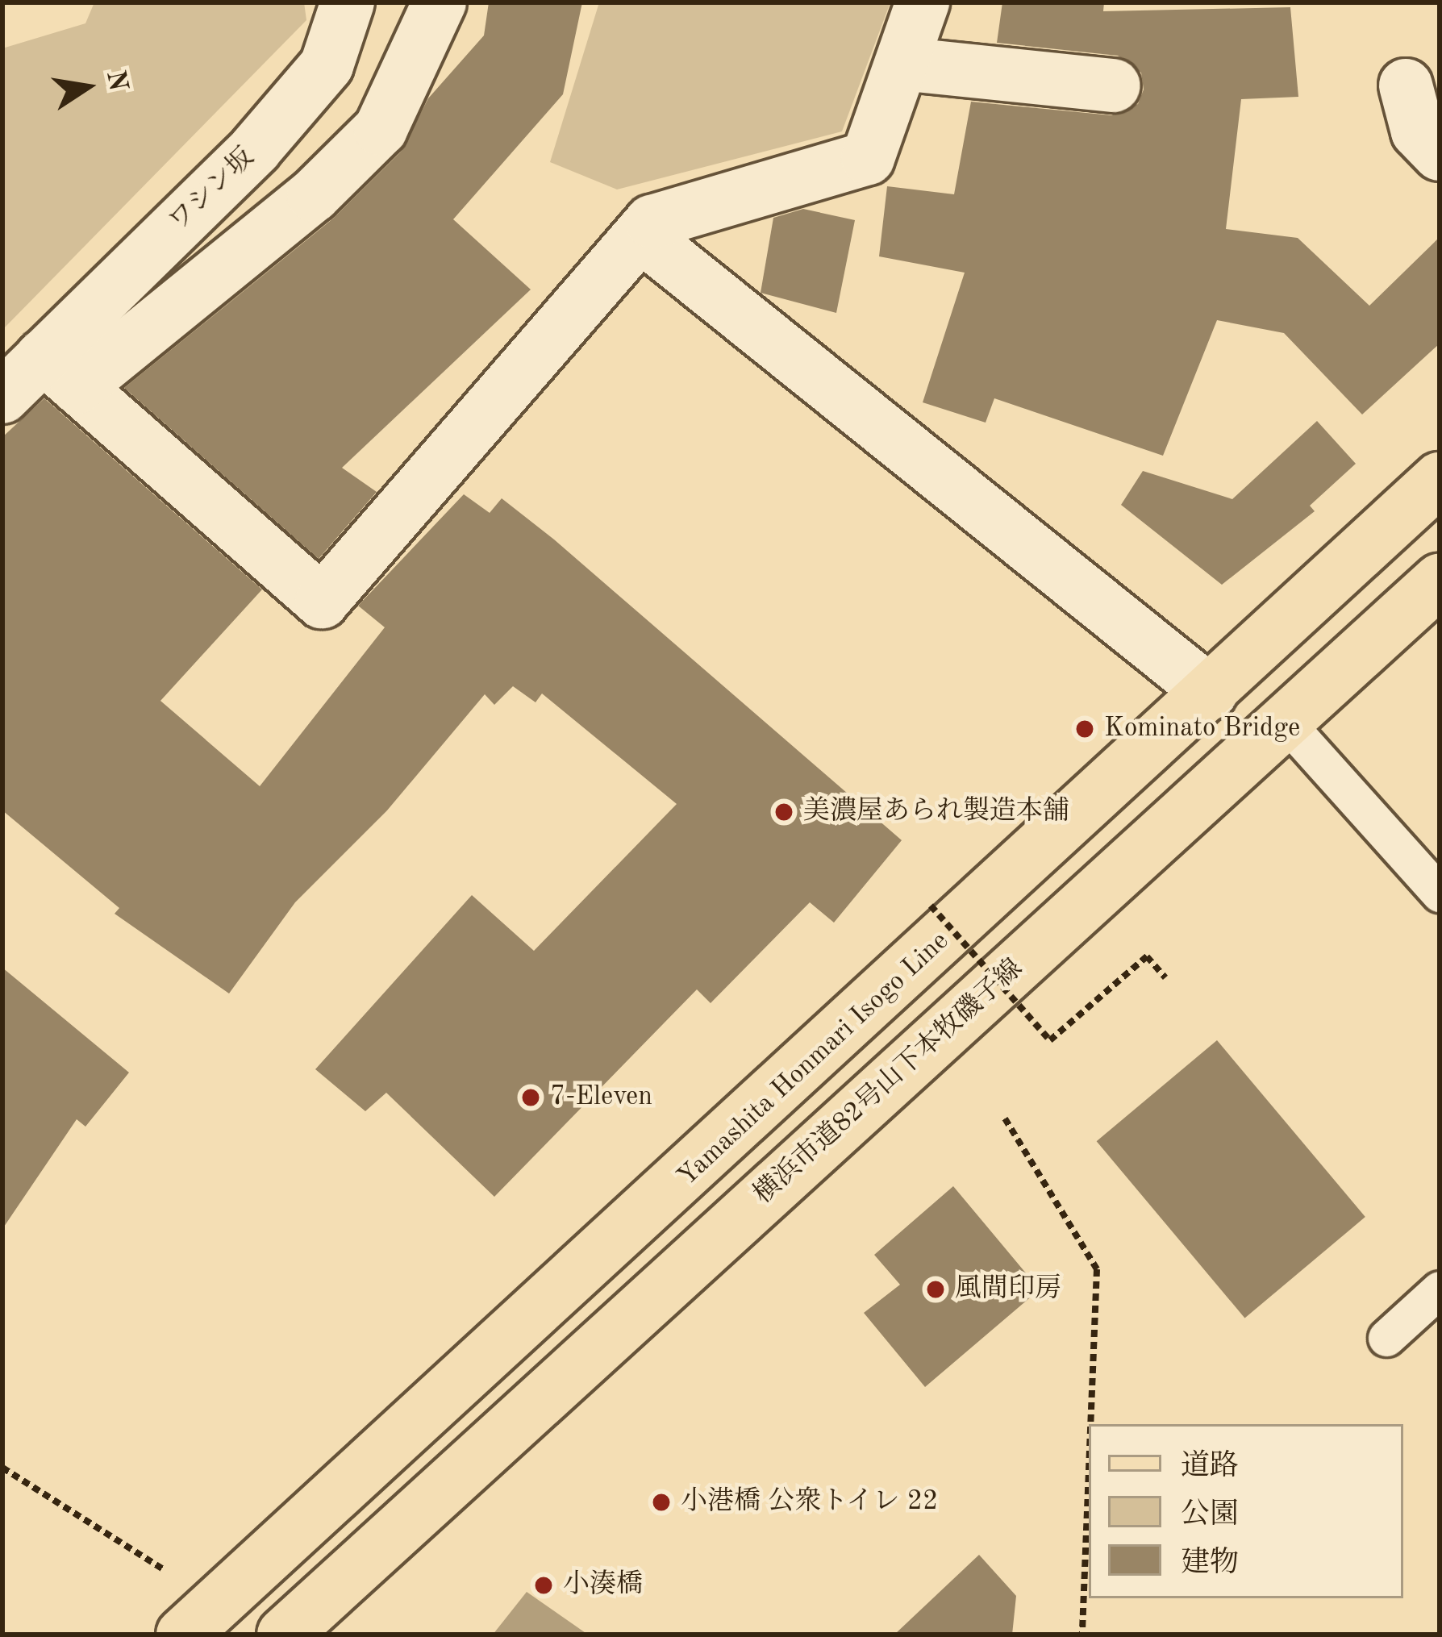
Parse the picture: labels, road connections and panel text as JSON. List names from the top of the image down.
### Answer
{
  "streets": {
    "main road": ["Yamashita Honmari Isogo Line", "横浜市道82号山下本牧磯子線"],
    "street": ["ワシン坂"]
  },
  "places": [
    "Kominato Bridge",
    "美濃屋あられ製造本舗",
    "7-Eleven",
    "風間印房",
    "小港橋 公衆トイレ 22",
    "小湊橋"
  ],
  "legend": ["道路", "公園", "建物"],
  "north": "right"
}
